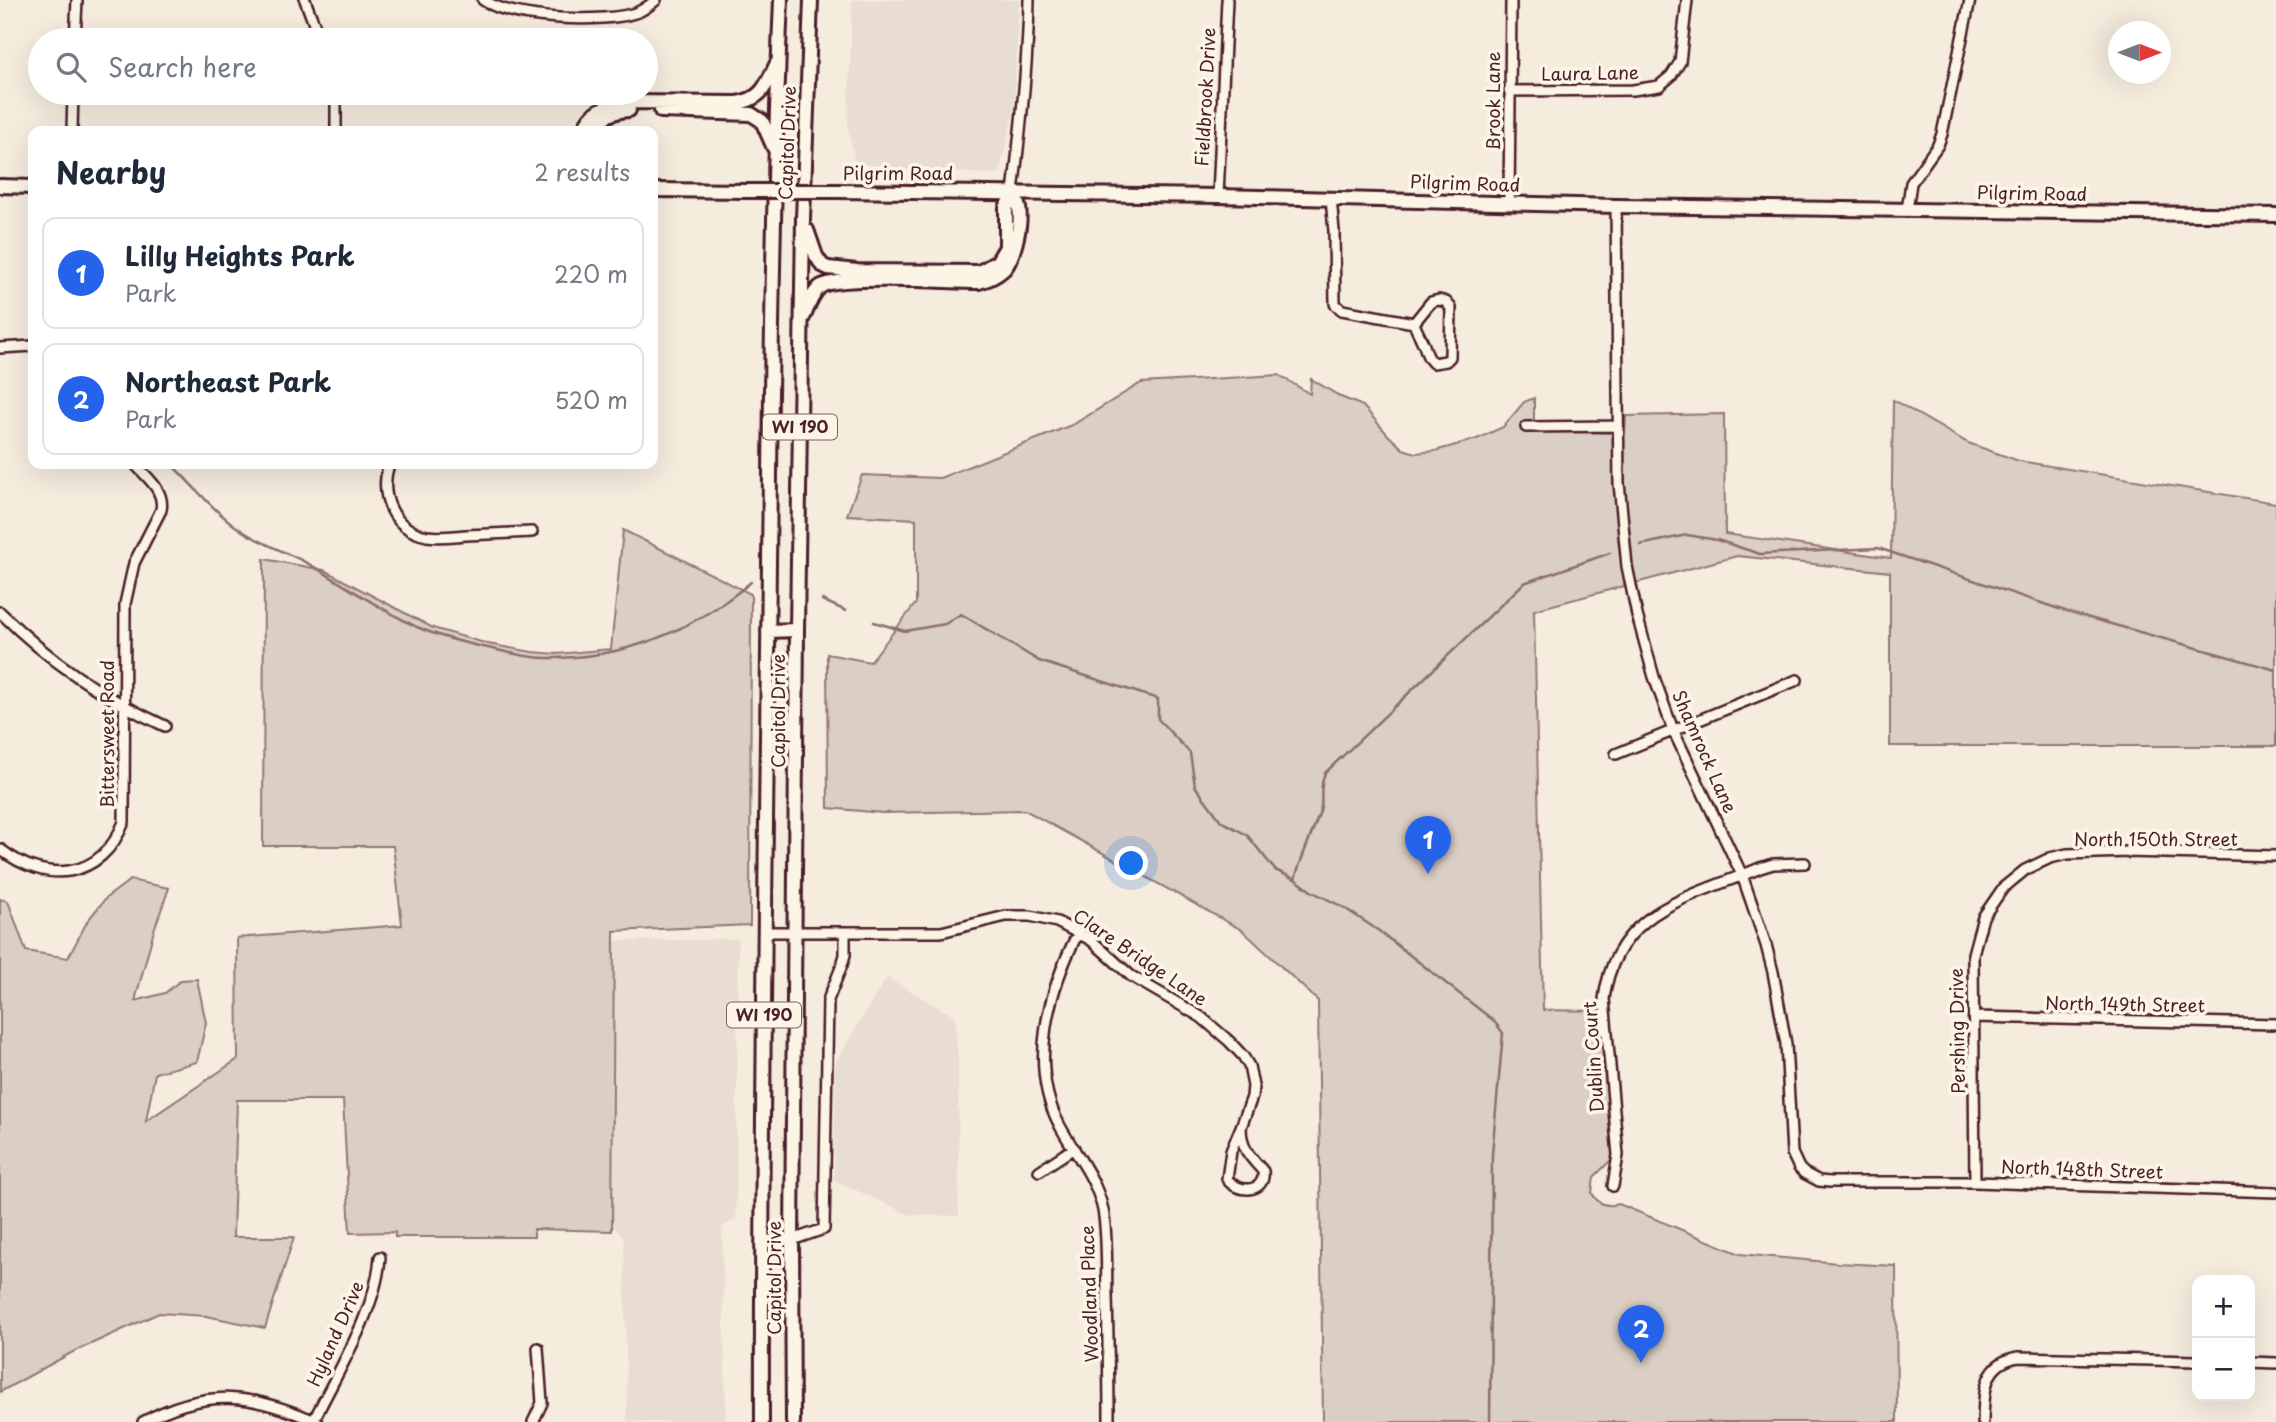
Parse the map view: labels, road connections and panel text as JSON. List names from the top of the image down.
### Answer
{
  "streets": {
    "main road": ["Capitol Drive", "Pilgrim Road", "WI 190"],
    "street": [
      "Laura Lane",
      "Fieldbrook Drive",
      "Brook Lane",
      "Bittersweet Road",
      "Shamrock Lane",
      "North 150th Street",
      "Clare Bridge Lane",
      "North 149th Street",
      "Pershing Drive",
      "Dublin Court",
      "North 148th Street",
      "Woodland Place",
      "Hyland Drive"
    ]
  },
  "crossings": [
    ["Laura Lane", "Brook Lane"],
    ["Fieldbrook Drive", "Pilgrim Road"],
    ["Brook Lane", "Pilgrim Road"],
    ["Capitol Drive", "Clare Bridge Lane"],
    ["Pilgrim Road", "Shamrock Lane"],
    ["Shamrock Lane", "Dublin Court"],
    ["Shamrock Lane", "North 148th Street"],
    ["North 150th Street", "Pershing Drive"],
    ["Clare Bridge Lane", "Woodland Place"],
    ["North 149th Street", "Pershing Drive"],
    ["Pershing Drive", "North 148th Street"]
  ],
  "north": "right",
  "page": {
    "search": "Search here",
    "heading": ["Nearby", "2 results"],
    "list": [
      {
        "mark": "1",
        "name": "Lilly Heights Park",
        "note": "Park",
        "value": "220 m"
      },
      {
        "mark": "2",
        "name": "Northeast Park",
        "note": "Park",
        "value": "520 m"
      }
    ],
    "pins": ["1", "2"],
    "map_buttons": ["+", "−"]
  }
}
